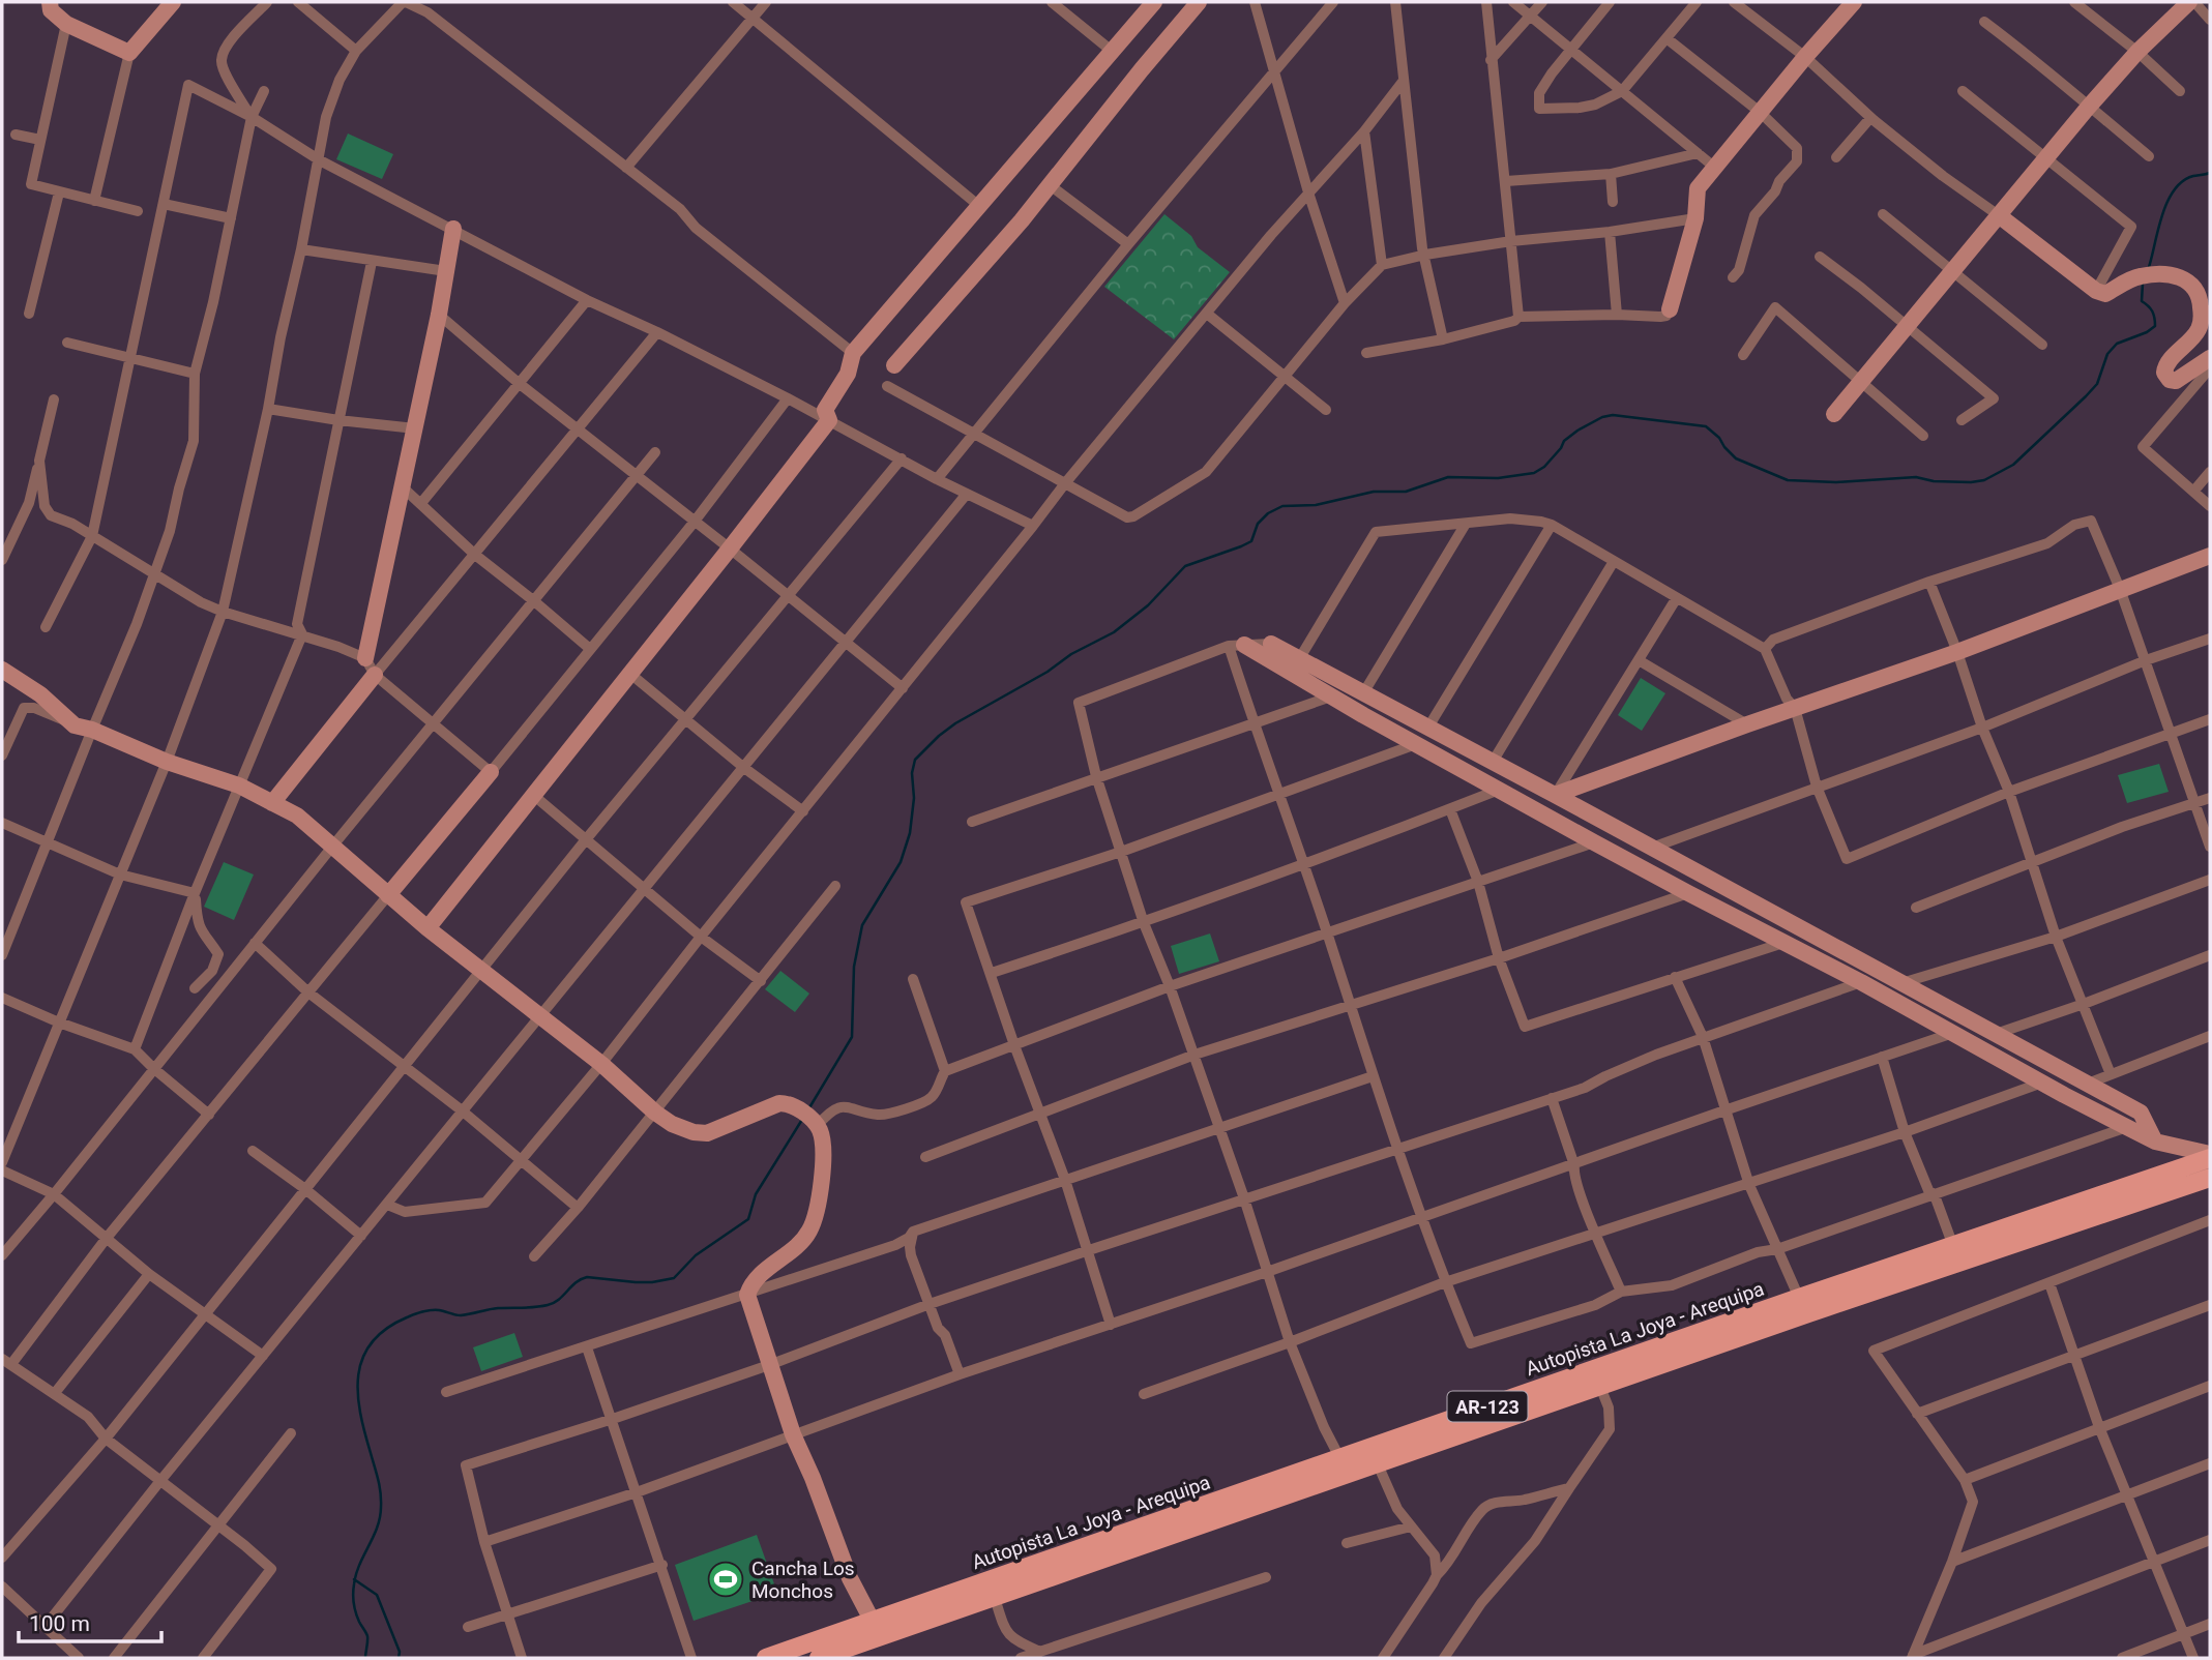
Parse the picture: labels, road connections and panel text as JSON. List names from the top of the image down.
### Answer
{
  "streets": {
    "main road": ["Autopista La Joya - Arequipa", "AR-123"]
  },
  "places": {
    "sports": ["Cancha Los Monchos"]
  },
  "scale_bar": "100 m"
}
